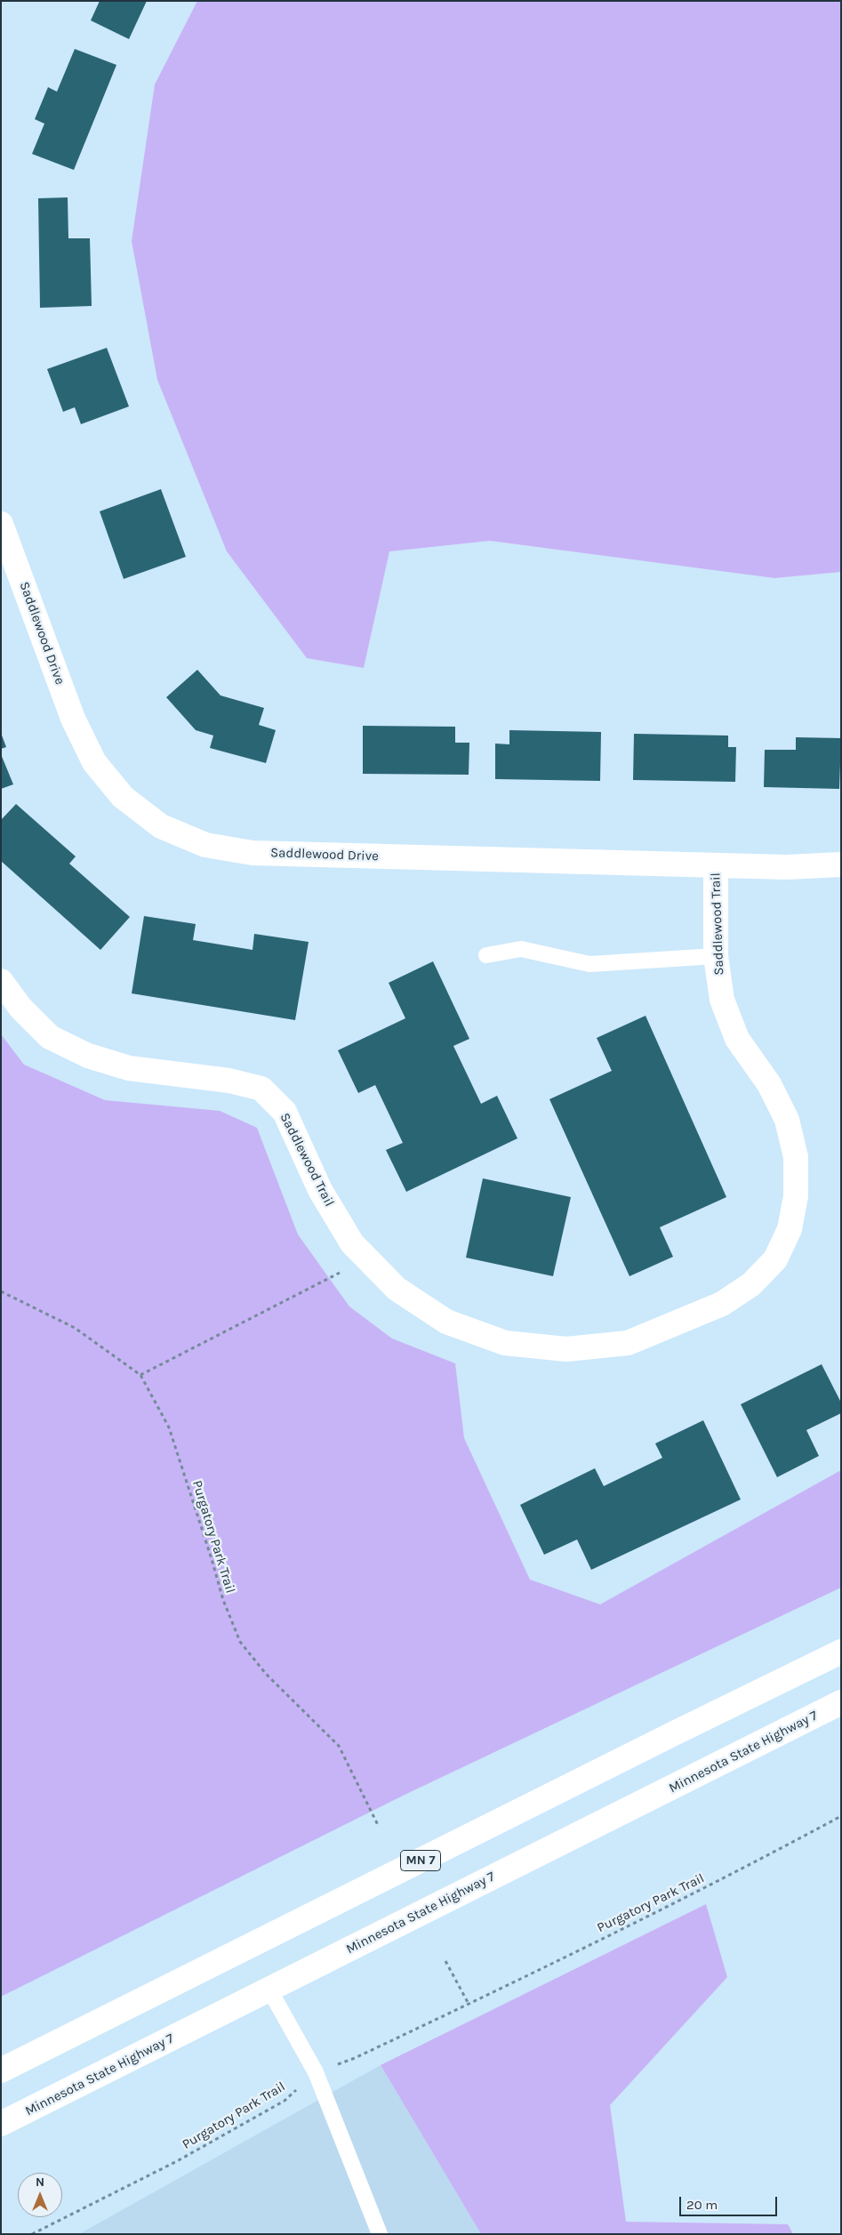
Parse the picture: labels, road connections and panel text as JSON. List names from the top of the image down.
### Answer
{
  "streets": {
    "street": [
      "Saddlewood Drive",
      "Saddlewood Trail",
      "Minnesota State Highway 7",
      "MN 7"
    ],
    "path": ["Purgatory Park Trail"]
  },
  "crossings": [
    ["Saddlewood Drive", "Saddlewood Trail"]
  ],
  "scale_bar": "20 m",
  "north": "top"
}
